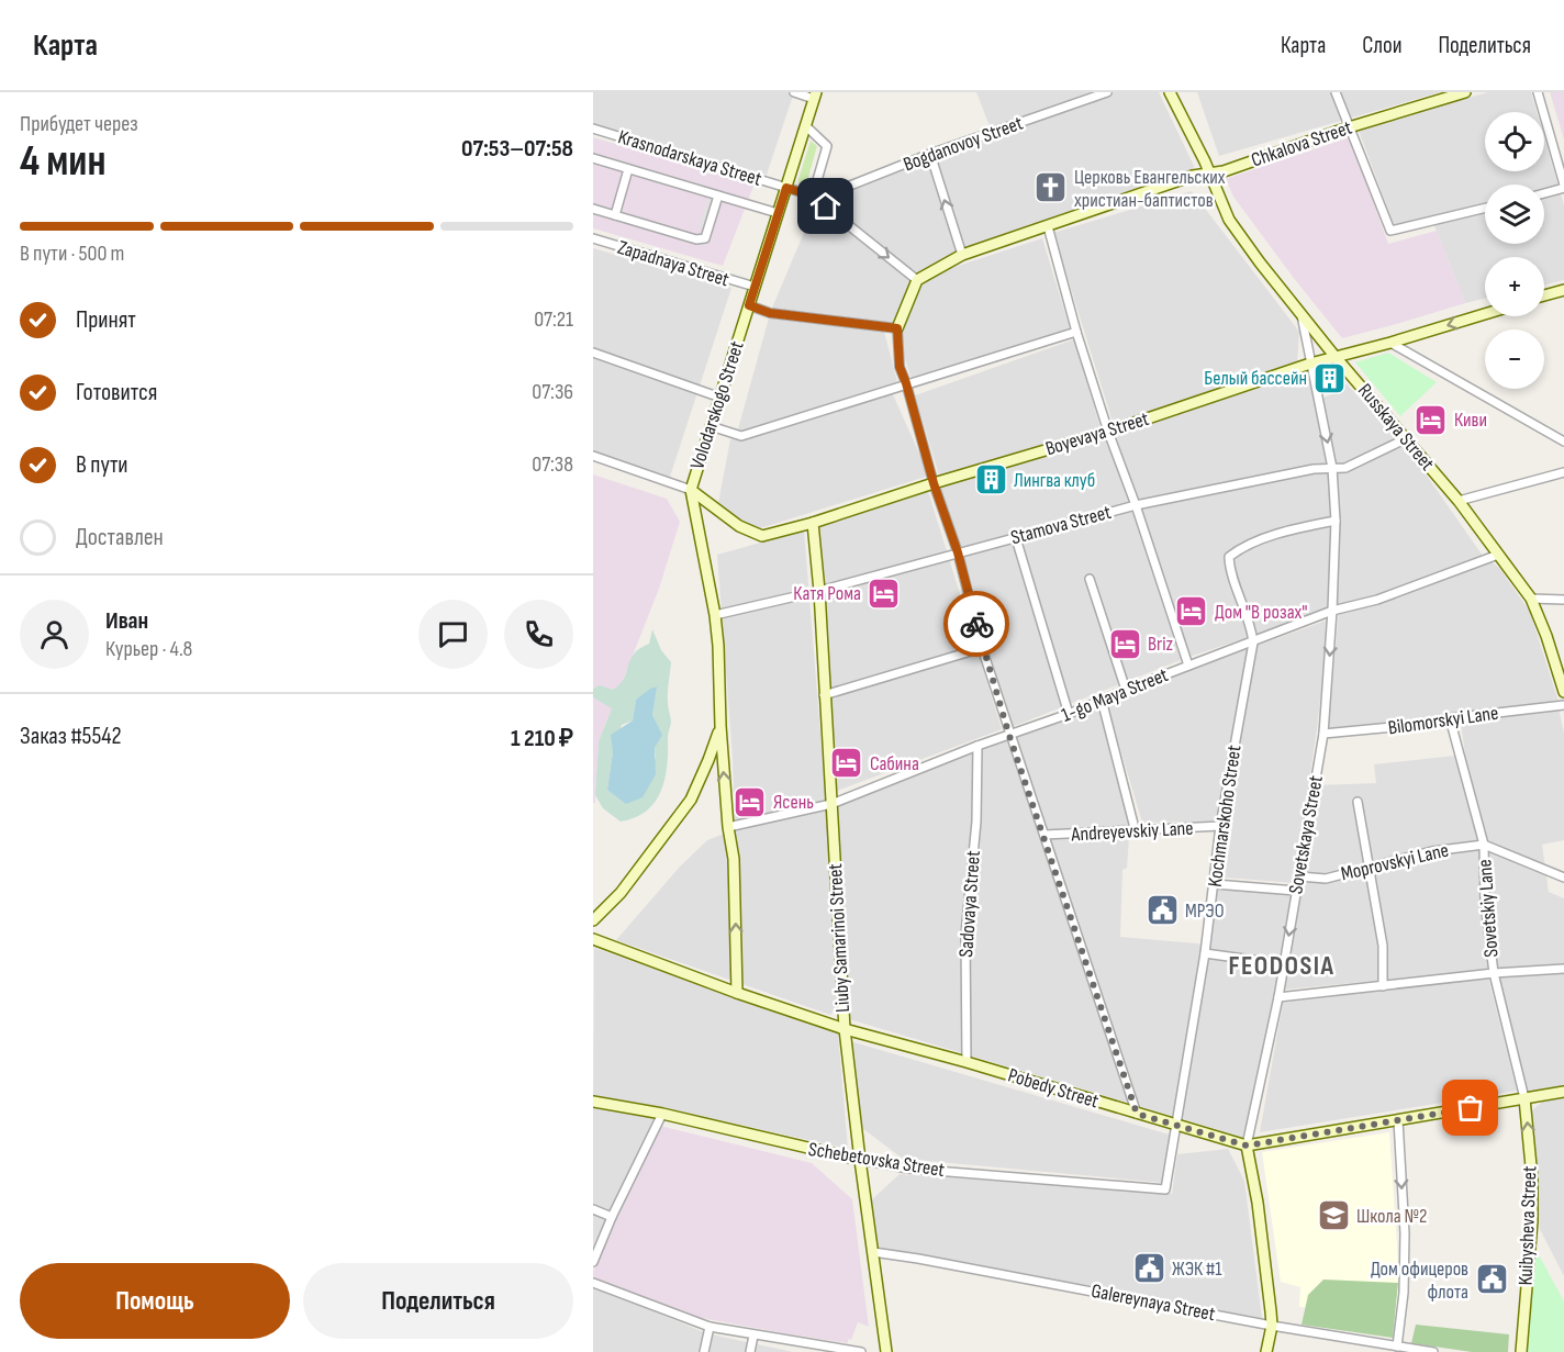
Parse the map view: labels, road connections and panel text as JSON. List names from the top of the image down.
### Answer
{
  "streets": {
    "main road": [
      "Chkalova Street",
      "Volodarskogo Street",
      "Russkaya Street",
      "Boyevaya Street",
      "Sovetskaya Street",
      "Liuby Samarinoi Street",
      "Pobedy Street",
      "Schebetovska Street",
      "Kuibysheva Street"
    ],
    "street": [
      "Bogdanovoy Street",
      "Krasnodarskaya Street",
      "Zapadnaya Street",
      "Stamova Street",
      "1-go Maya Street",
      "Bilomorskyi Lane",
      "Kochmarskoho Street",
      "Andreyevskiy Lane",
      "Moprovskyi Lane",
      "Sadovaya Street",
      "Sovetskiy Lane",
      "Galereynaya Street"
    ]
  },
  "crossings": [
    ["Bogdanovoy Street", "Krasnodarskaya Street"],
    ["Chkalova Street", "Russkaya Street"],
    ["Krasnodarskaya Street", "Volodarskogo Street"],
    ["Zapadnaya Street", "Volodarskogo Street"],
    ["Volodarskogo Street", "Boyevaya Street"],
    ["Volodarskogo Street", "Stamova Street"],
    ["Volodarskogo Street", "1-go Maya Street"],
    ["Volodarskogo Street", "Pobedy Street"],
    ["Russkaya Street", "Boyevaya Street"],
    ["Russkaya Street", "Stamova Street"],
    ["Russkaya Street", "1-go Maya Street"],
    ["Russkaya Street", "Sovetskaya Street"],
    ["Boyevaya Street", "Sovetskaya Street"],
    ["Boyevaya Street", "Liuby Samarinoi Street"],
    ["Stamova Street", "Sovetskaya Street"],
    ["Stamova Street", "Liuby Samarinoi Street"],
    ["1-go Maya Street", "Kochmarskoho Street"],
    ["1-go Maya Street", "Sovetskaya Street"],
    ["1-go Maya Street", "Sadovaya Street"],
    ["1-go Maya Street", "Liuby Samarinoi Street"],
    ["Bilomorskyi Lane", "Sovetskaya Street"],
    ["Bilomorskyi Lane", "Sovetskiy Lane"],
    ["Kochmarskoho Street", "Andreyevskiy Lane"],
    ["Kochmarskoho Street", "Sovetskaya Street"],
    ["Kochmarskoho Street", "Pobedy Street"],
    ["Kochmarskoho Street", "Schebetovska Street"],
    ["Sovetskaya Street", "Moprovskyi Lane"],
    ["Sovetskaya Street", "Pobedy Street"],
    ["Sovetskaya Street", "Galereynaya Street"],
    ["Moprovskyi Lane", "Sovetskiy Lane"],
    ["Sadovaya Street", "Pobedy Street"],
    ["Sovetskiy Lane", "Pobedy Street"],
    ["Sovetskiy Lane", "Kuibysheva Street"],
    ["Liuby Samarinoi Street", "Pobedy Street"],
    ["Liuby Samarinoi Street", "Schebetovska Street"],
    ["Liuby Samarinoi Street", "Galereynaya Street"],
    ["Pobedy Street", "Kuibysheva Street"]
  ],
  "one_way": ["Kuibysheva Street"],
  "districts": ["FEODOSIA"],
  "places": {
    "church": ["Церковь Евангельских христиан-баптистов"],
    "building": ["Белый баcсейн", "Лингва клуб"],
    "hotel": [
      "Киви",
      "Катя Рома",
      "Дом \"В розах\"",
      "Briz",
      "Сабина",
      "Ясень"
    ],
    "public building": ["МРЭО", "ЖЭК #1", "Дом офицеров флота"],
    "school or university": ["Школа №2"]
  },
  "page": {
    "header": "Карта",
    "nav": ["Карта", "Слои", "Поделиться"],
    "heading": ["4 мин", "Прибудет через", "07:53–07:58"],
    "panel": [
      "Иван",
      "Курьер · 4.8",
      "Заказ #5542",
      "1 210 ₽"
    ],
    "map_buttons": ["+", "−"],
    "bar": "В пути · 500 m",
    "list": [
      ["Принят", "07:21"],
      ["Готовится", "07:36"],
      ["В пути", "07:38"],
      "Доставлен"
    ],
    "buttons": ["Помощь", "Поделиться"]
  }
}
